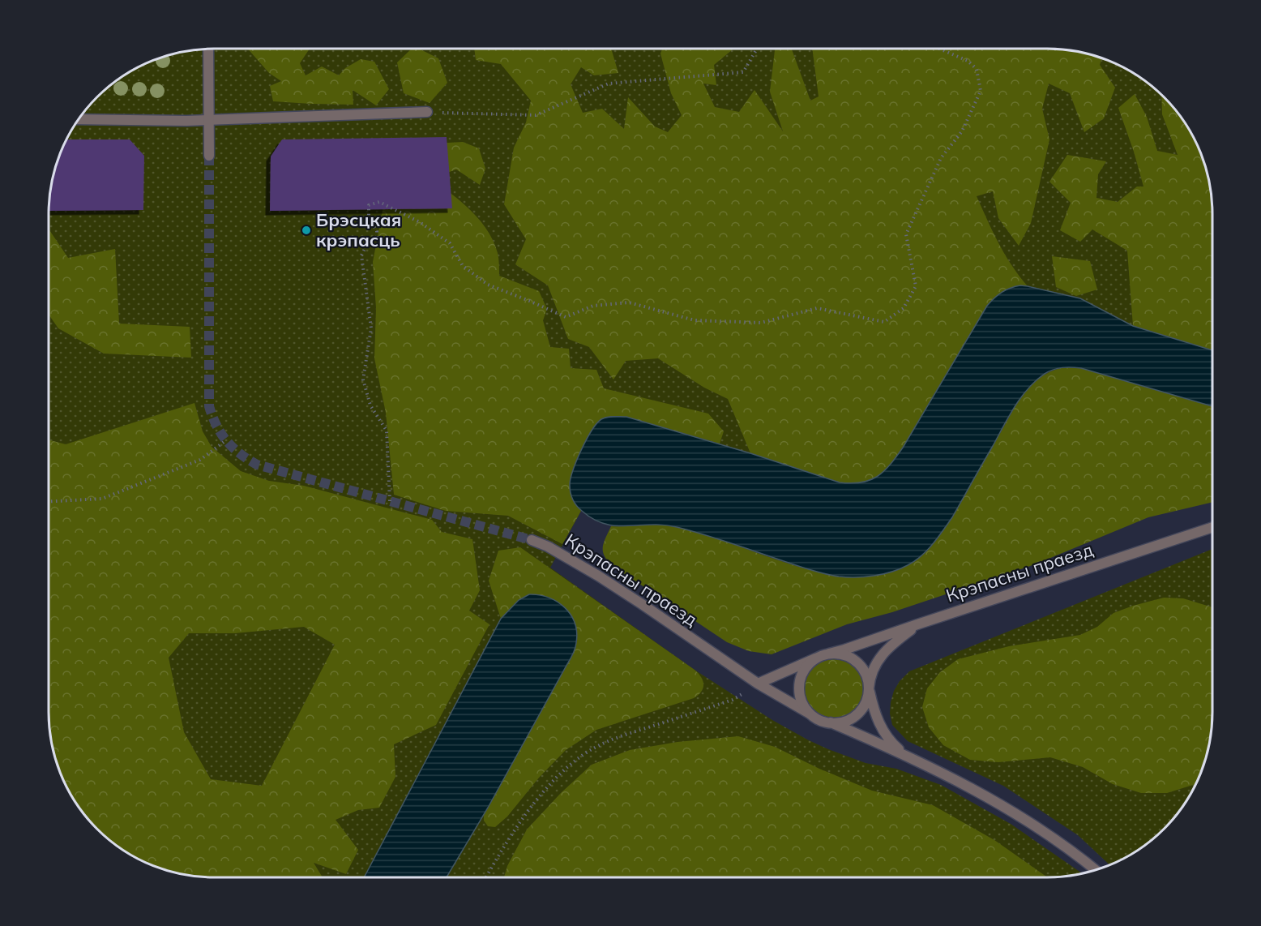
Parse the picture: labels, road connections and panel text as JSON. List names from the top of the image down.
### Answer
{
  "streets": {
    "street": ["Крэпасны праезд"]
  },
  "places": ["Брэсцкая крэпасць"]
}
